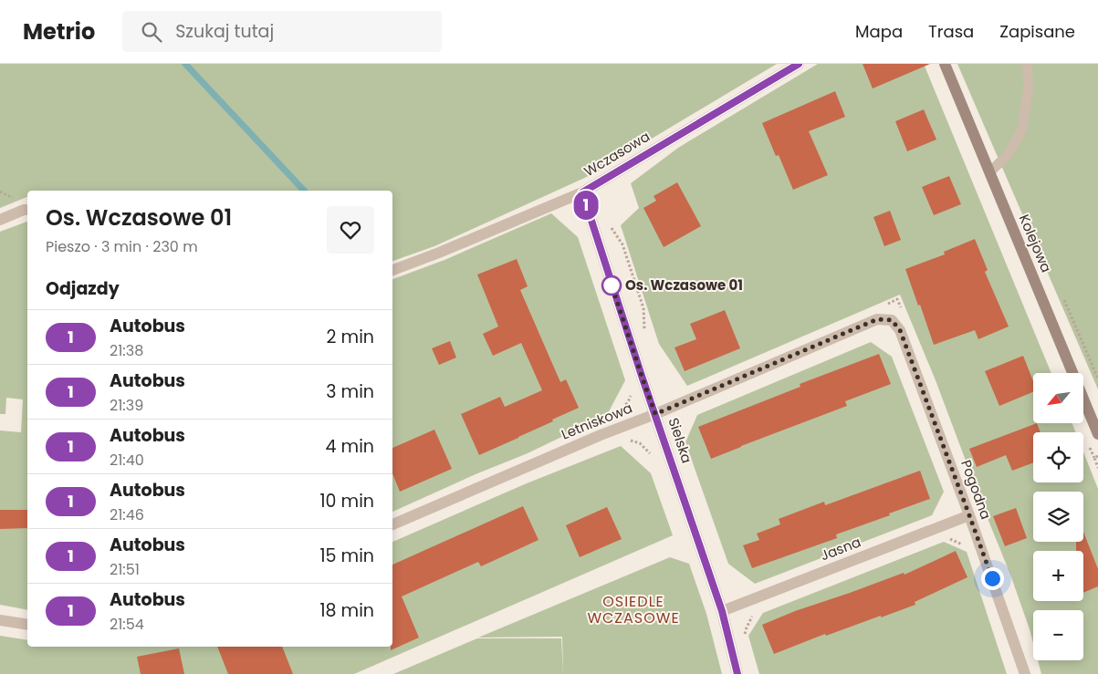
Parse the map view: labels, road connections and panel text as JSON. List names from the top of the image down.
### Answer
{
  "streets": {
    "street": [
      "Wczasowa",
      "Kolejowa",
      "Letniskowa",
      "Sielska",
      "Pogodna",
      "Jasna"
    ]
  },
  "crossings": [
    ["Wczasowa", "Sielska"],
    ["Letniskowa", "Sielska"],
    ["Letniskowa", "Pogodna"],
    ["Sielska", "Jasna"],
    ["Pogodna", "Jasna"]
  ],
  "districts": ["OSIEDLE WCZASOWE"],
  "places": ["Os. Wczasowe 01"],
  "lines": ["bus line 1"],
  "north": "bottom left",
  "page": {
    "header": "Metrio",
    "search": "Szukaj tutaj",
    "nav": ["Mapa", "Trasa", "Zapisane"],
    "on_map": "1",
    "heading": [
      ["Os. Wczasowe 01", "Pieszo · 3 min · 230 m"],
      "Odjazdy"
    ],
    "list": [
      {
        "mark": "1",
        "name": "Autobus",
        "note": "21:38",
        "value": "2 min"
      },
      {
        "mark": "1",
        "name": "Autobus",
        "note": "21:39",
        "value": "3 min"
      },
      {
        "mark": "1",
        "name": "Autobus",
        "note": "21:40",
        "value": "4 min"
      },
      {
        "mark": "1",
        "name": "Autobus",
        "note": "21:46",
        "value": "10 min"
      },
      {
        "mark": "1",
        "name": "Autobus",
        "note": "21:51",
        "value": "15 min"
      },
      {
        "mark": "1",
        "name": "Autobus",
        "note": "21:54",
        "value": "18 min"
      }
    ],
    "map_buttons": ["+", "−"]
  }
}
